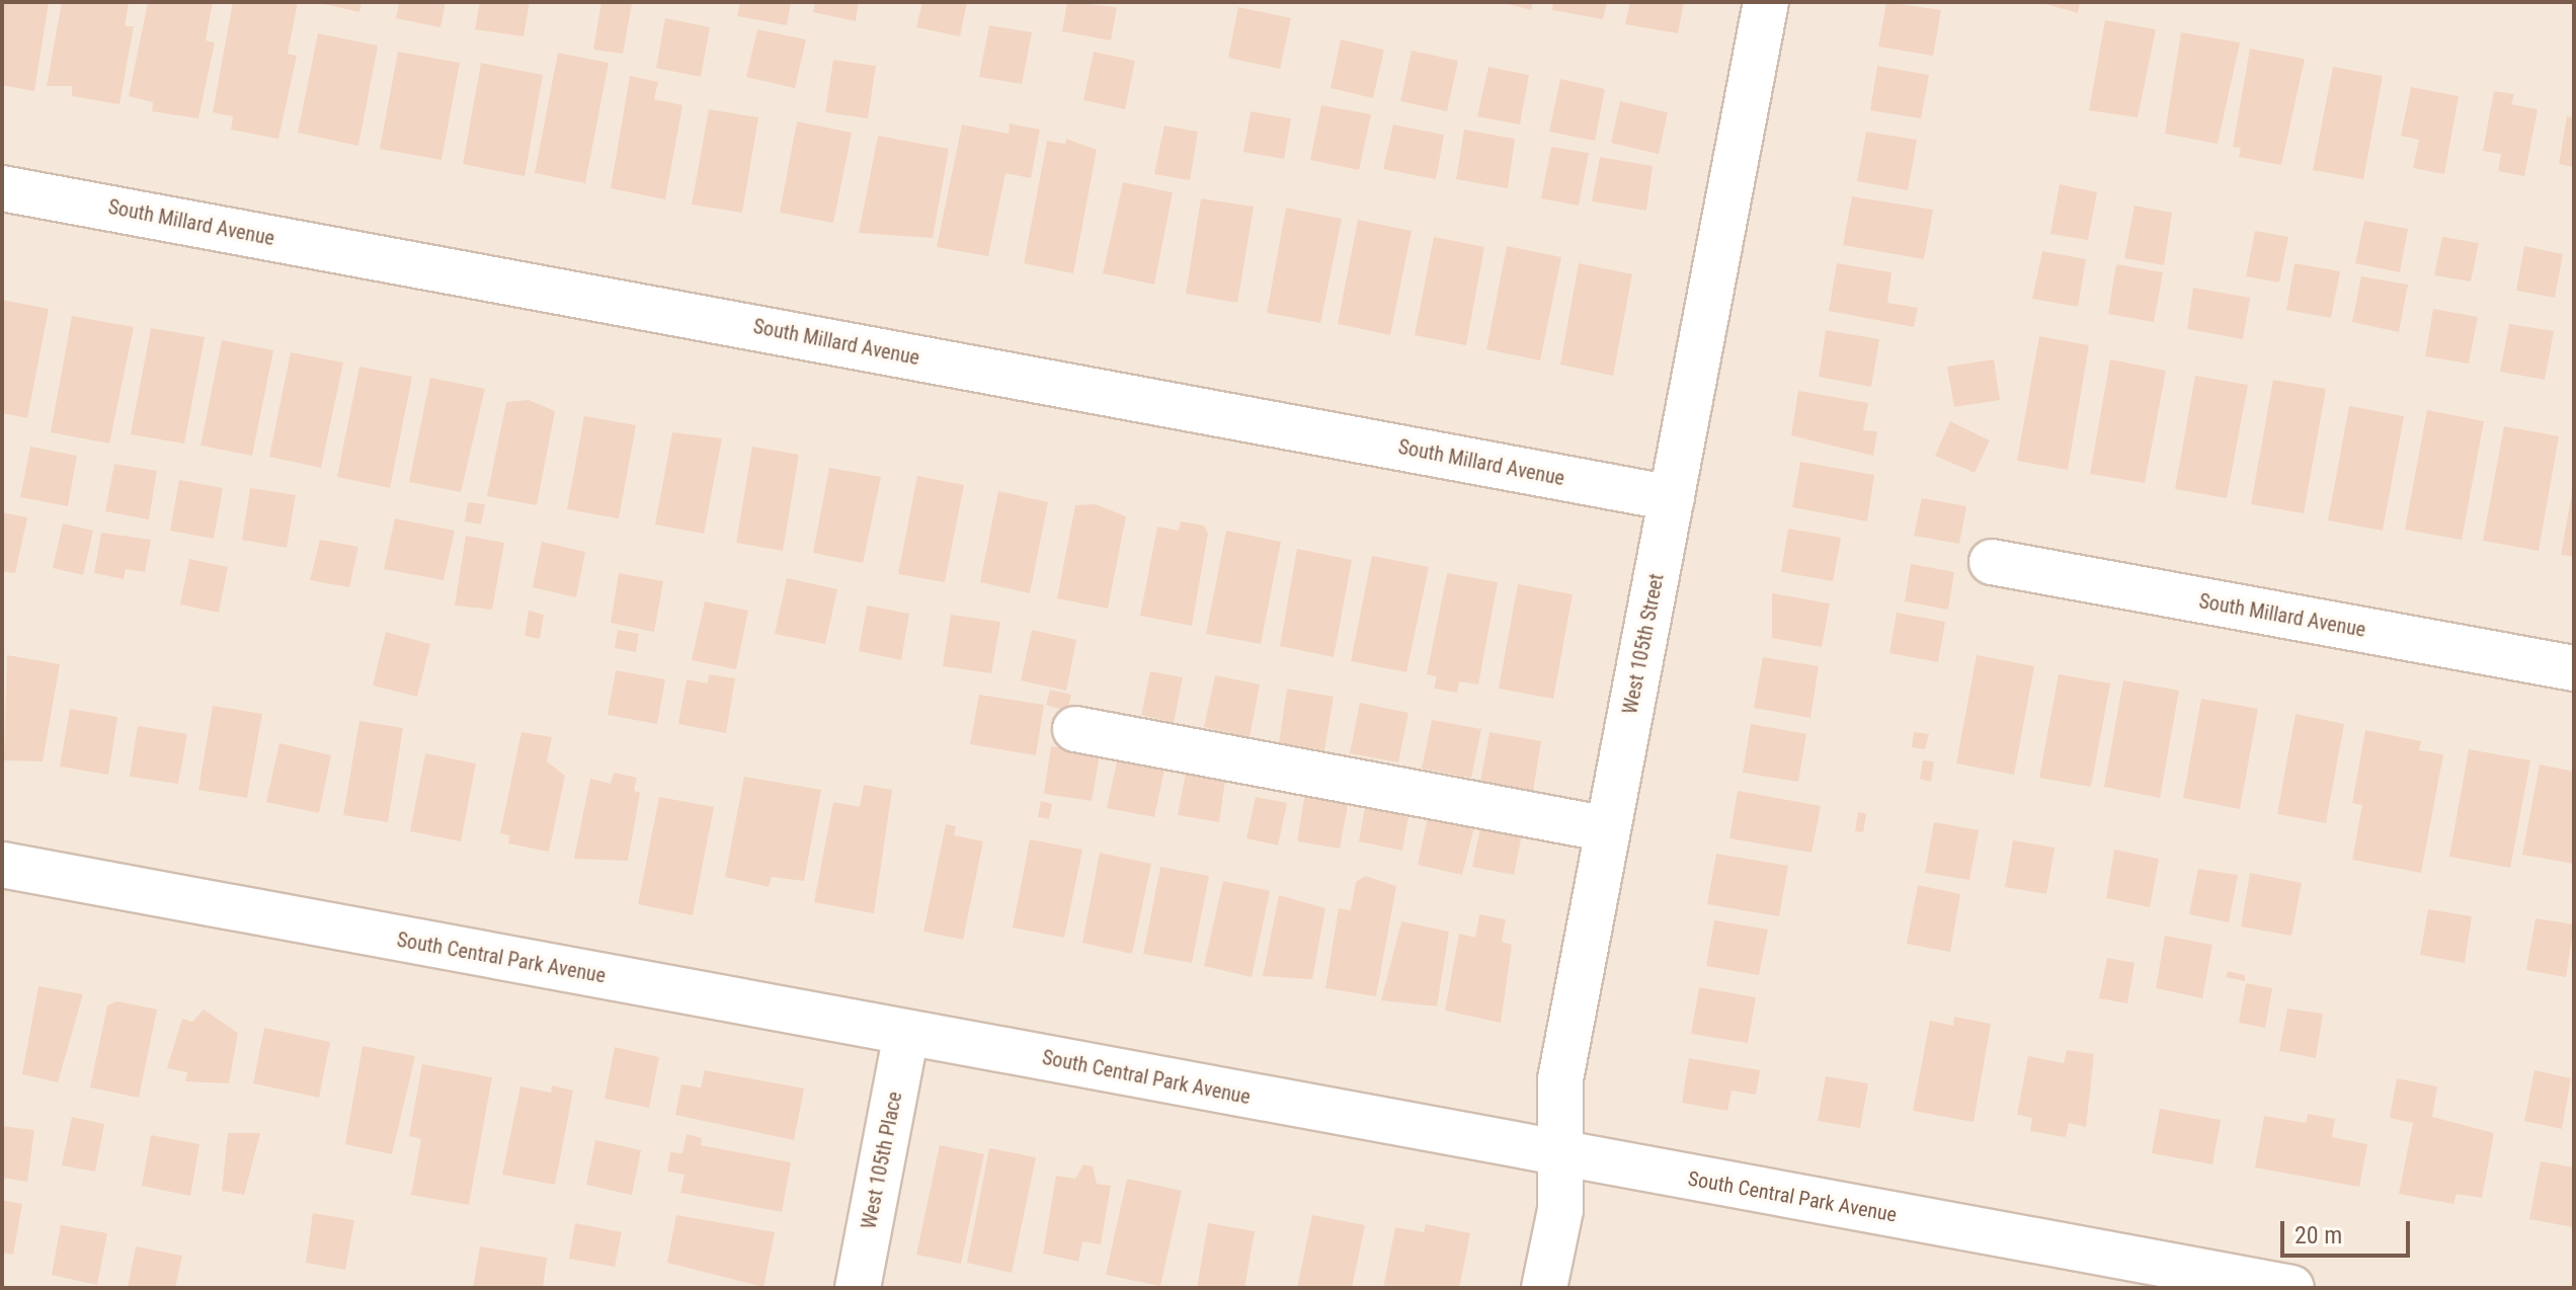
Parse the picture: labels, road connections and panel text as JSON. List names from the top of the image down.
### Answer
{
  "streets": {
    "street": [
      "South Millard Avenue",
      "West 105th Street",
      "South Central Park Avenue",
      "West 105th Place"
    ]
  },
  "crossings": [
    ["South Millard Avenue", "West 105th Street"],
    ["West 105th Street", "South Central Park Avenue"],
    ["South Central Park Avenue", "West 105th Place"]
  ],
  "scale_bar": "20 m"
}
